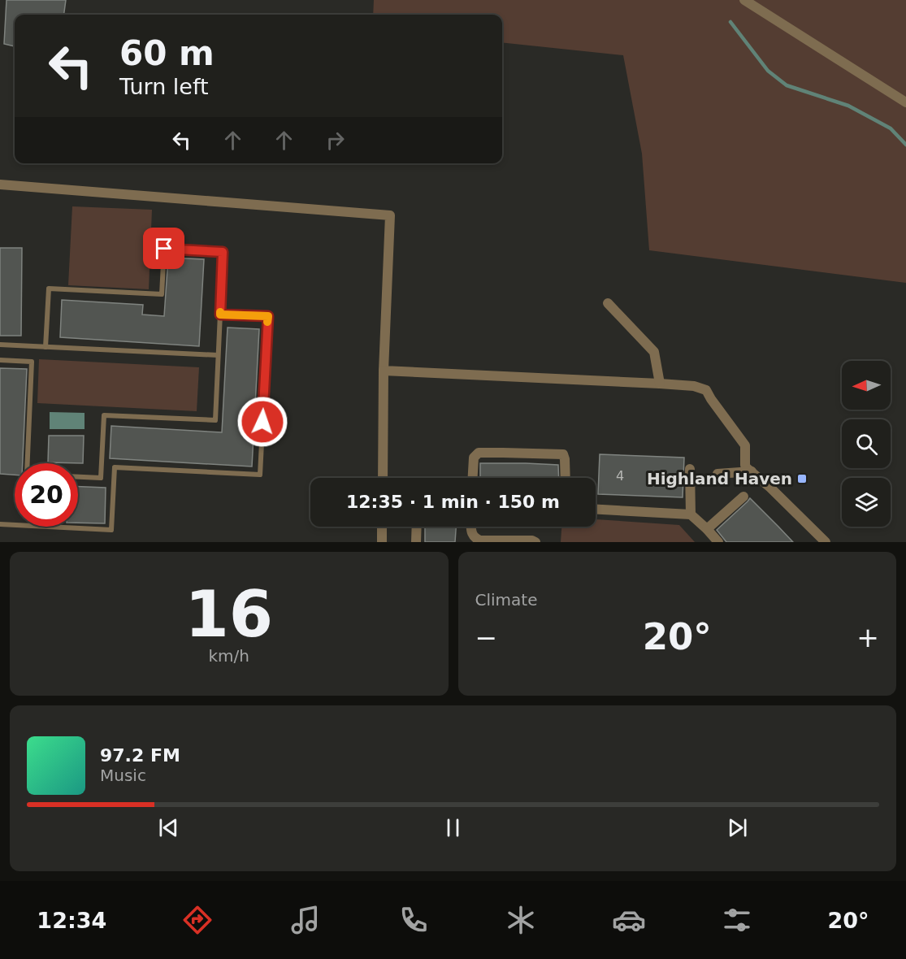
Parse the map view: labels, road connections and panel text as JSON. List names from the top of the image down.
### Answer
{
  "places": {
    "transit": ["Highland Haven"]
  },
  "house_numbers": ["4"],
  "north": "left",
  "page": {
    "turn": ["60 m", "Turn left"],
    "limit": "20",
    "trip": "12:35 · 1 min · 150 m",
    "tile": [
      ["16", "km/h"],
      "Climate"
    ],
    "heat": ["−", "20°", "+"],
    "song": ["97.2 FM", "Music"],
    "tabs": ["12:34", "20°"]
  }
}
